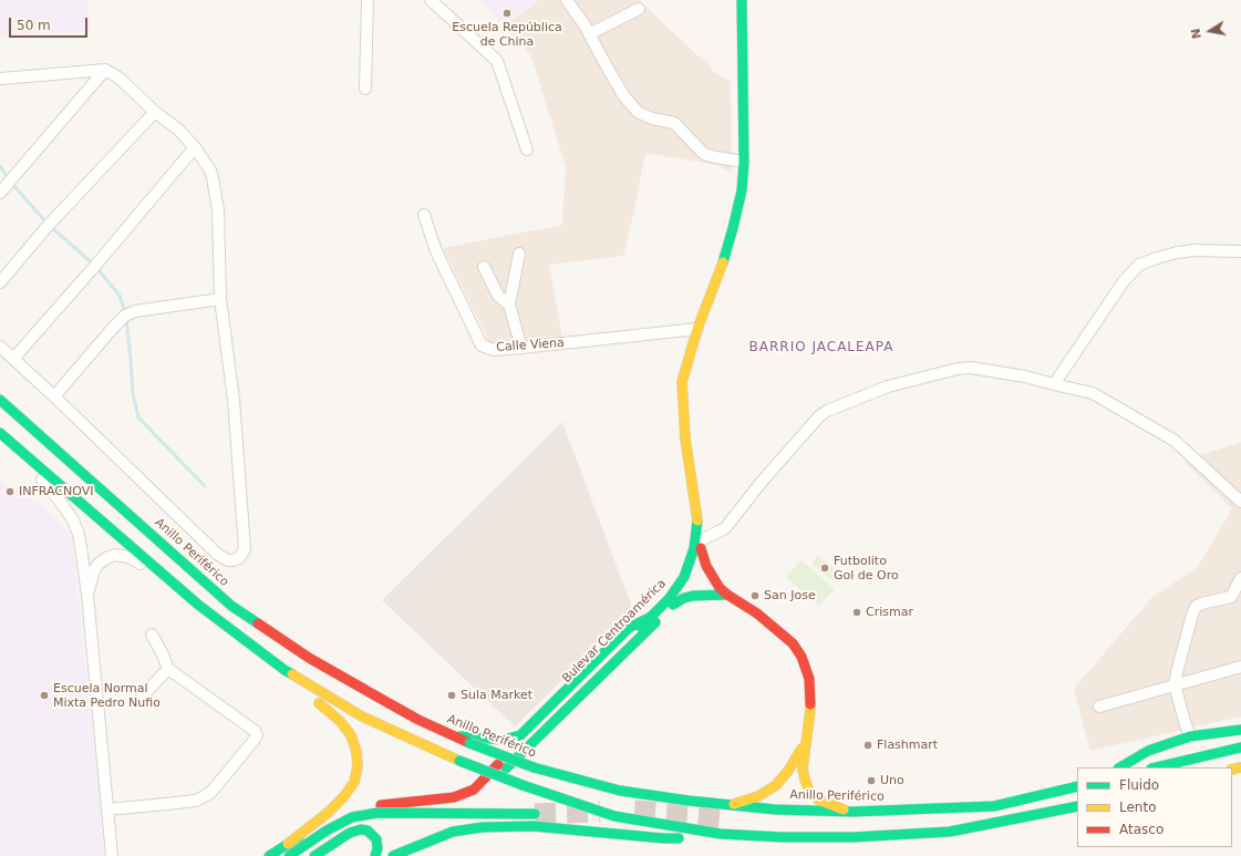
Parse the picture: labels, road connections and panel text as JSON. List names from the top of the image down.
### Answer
{
  "streets": {
    "main road": ["Anillo Periférico", "Bulevar Centroamérica"],
    "street": ["Calle Viena"]
  },
  "districts": ["BARRIO JACALEAPA"],
  "places": [
    "Escuela República de China",
    "INFRACNOVI",
    "Futbolito Gol de Oro",
    "San Jose",
    "Crismar",
    "Escuela Normal Mixta Pedro Nufio",
    "Sula Market",
    "Flashmart",
    "Uno"
  ],
  "legend": ["Fluido", "Lento", "Atasco"],
  "scale_bar": "50 m",
  "north": "left"
}
